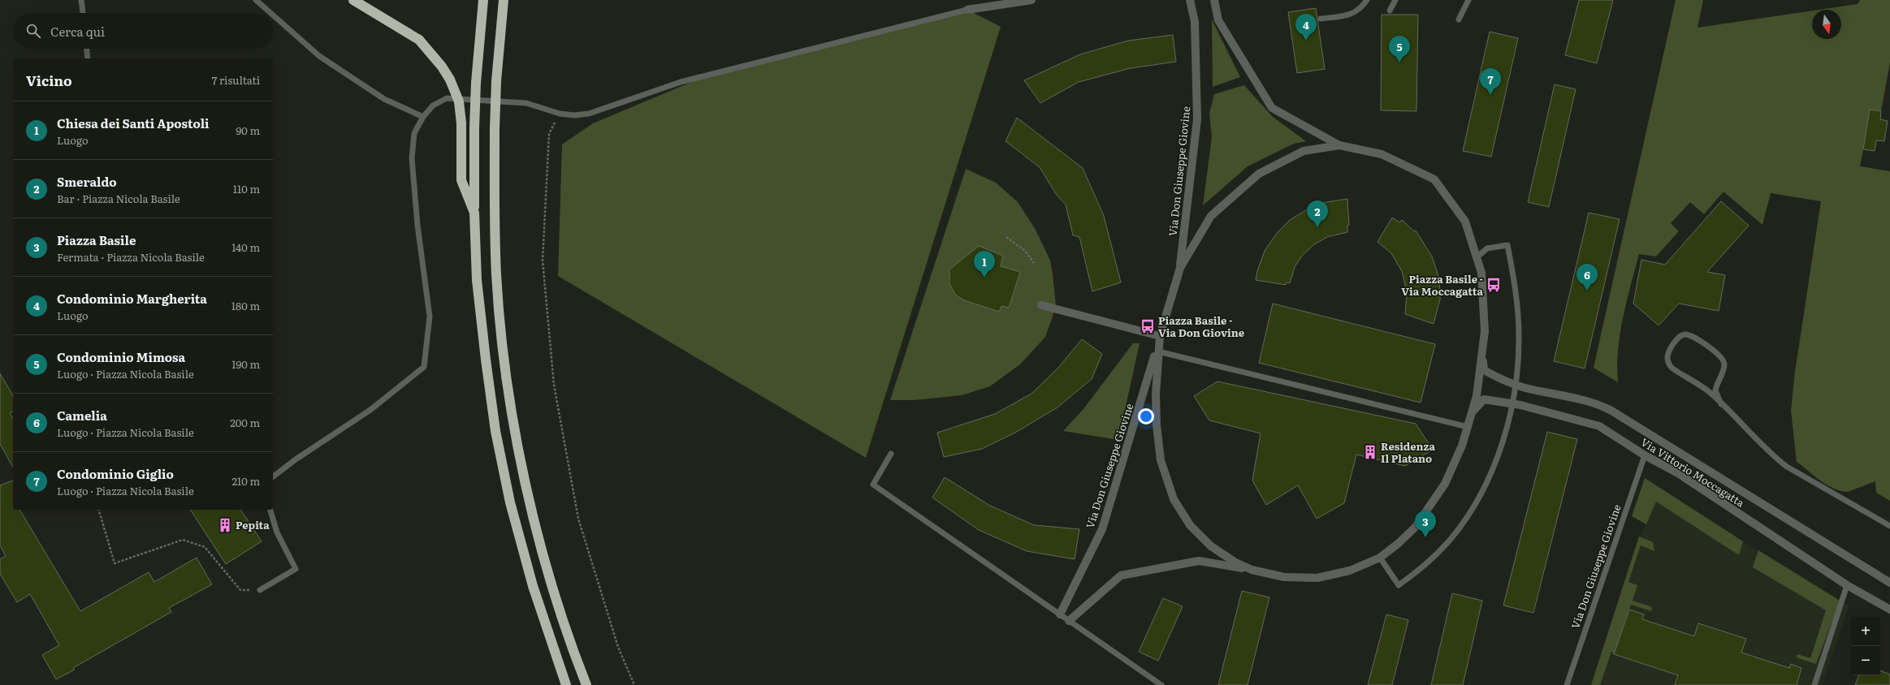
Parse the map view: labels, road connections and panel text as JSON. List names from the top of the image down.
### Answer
{
  "streets": {
    "street": ["Via Don Giuseppe Giovine", "Via Vittorio Moccagatta"]
  },
  "crossings": [
    ["Via Don Giuseppe Giovine", "Via Vittorio Moccagatta"]
  ],
  "places": {
    "bus stop": ["Piazza Basile - Via Moccagatta", "Piazza Basile - Via Don Giovine"],
    "building": ["Residenza Il Platano", "Pepita"]
  },
  "north": "bottom",
  "page": {
    "search": "Cerca qui",
    "pins": [
      "4",
      "5",
      "7",
      "2",
      "1",
      "6",
      "3"
    ],
    "heading": ["Vicino", "7 risultati"],
    "list": [
      {
        "mark": "1",
        "name": "Chiesa dei Santi Apostoli",
        "note": "Luogo",
        "value": "90 m"
      },
      {
        "mark": "2",
        "name": "Smeraldo",
        "note": "Bar · Piazza Nicola Basile",
        "value": "110 m"
      },
      {
        "mark": "3",
        "name": "Piazza Basile",
        "note": "Fermata · Piazza Nicola Basile",
        "value": "140 m"
      },
      {
        "mark": "4",
        "name": "Condominio Margherita",
        "note": "Luogo",
        "value": "180 m"
      },
      {
        "mark": "5",
        "name": "Condominio Mimosa",
        "note": "Luogo · Piazza Nicola Basile",
        "value": "190 m"
      },
      {
        "mark": "6",
        "name": "Camelia",
        "note": "Luogo · Piazza Nicola Basile",
        "value": "200 m"
      },
      {
        "mark": "7",
        "name": "Condominio Giglio",
        "note": "Luogo · Piazza Nicola Basile",
        "value": "210 m"
      }
    ],
    "map_buttons": ["+", "−"]
  }
}
